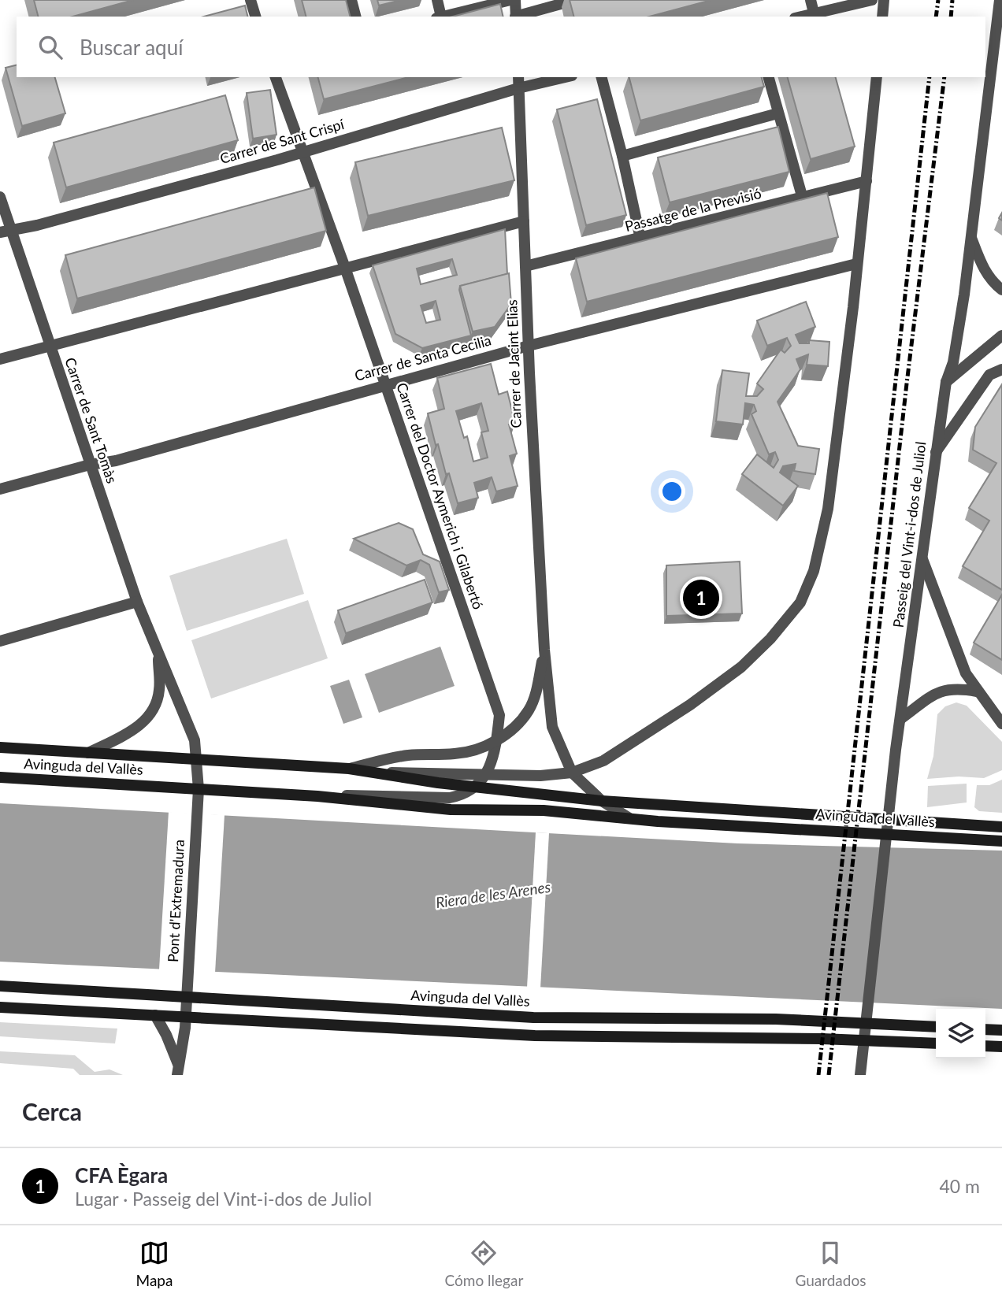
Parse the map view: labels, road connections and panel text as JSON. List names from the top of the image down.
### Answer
{
  "streets": {
    "main road": ["Avinguda del Vallès"],
    "street": [
      "Carrer de Sant Crispí",
      "Passatge de la Previsió",
      "Carrer de Santa Cecilia",
      "Carrer de Jacint Elias",
      "Carrer de Sant Tomàs",
      "Carrer del Doctor Aymerich i Gilabertó",
      "Passeig del Vint-i-dos de Juliol",
      "Pont d'Extremadura"
    ]
  },
  "crossings": [
    ["Carrer de Sant Crispí", "Carrer de Jacint Elias"],
    ["Carrer de Sant Crispí", "Carrer de Sant Tomàs"],
    ["Carrer de Sant Crispí", "Carrer del Doctor Aymerich i Gilabertó"],
    ["Passatge de la Previsió", "Carrer de Jacint Elias"],
    ["Carrer de Santa Cecilia", "Carrer de Jacint Elias"],
    ["Carrer de Santa Cecilia", "Carrer de Sant Tomàs"],
    ["Carrer de Santa Cecilia", "Carrer del Doctor Aymerich i Gilabertó"],
    ["Carrer de Jacint Elias", "Carrer del Doctor Aymerich i Gilabertó"],
    ["Carrer de Jacint Elias", "Avinguda del Vallès"],
    ["Carrer de Sant Tomàs", "Avinguda del Vallès"],
    ["Carrer del Doctor Aymerich i Gilabertó", "Avinguda del Vallès"],
    ["Avinguda del Vallès", "Pont d'Extremadura"]
  ],
  "water": ["Riera de les Arenes"],
  "page": {
    "search": "Buscar aquí",
    "pins": "1",
    "heading": "Cerca",
    "list": [
      {
        "mark": "1",
        "name": "CFA Ègara",
        "note": "Lugar · Passeig del Vint-i-dos de Juliol",
        "value": "40 m"
      }
    ],
    "nav": ["Mapa", "Cómo llegar", "Guardados"]
  }
}
